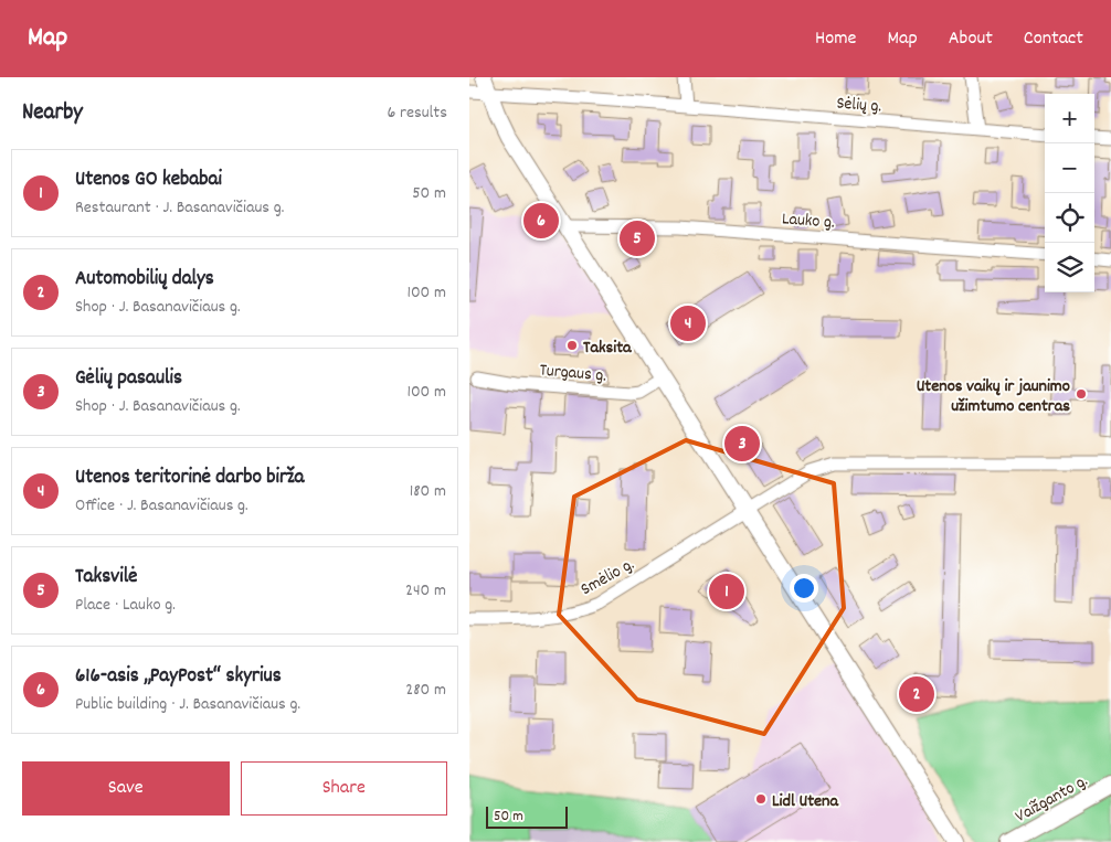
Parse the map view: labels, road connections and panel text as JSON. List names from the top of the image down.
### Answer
{
  "streets": {
    "main road": ["Vaižganto g."],
    "street": [
      "Sėlių g.",
      "Lauko g.",
      "Turgaus g.",
      "Smėlio g."
    ]
  },
  "places": ["Taksita", "Utenos vaikų ir jaunimo užimtumo centras", "Lidl Utena"],
  "scale_bar": "50 m",
  "page": {
    "header": "Map",
    "nav": [
      "Home",
      "Map",
      "About",
      "Contact"
    ],
    "heading": ["Nearby", "6 results"],
    "map_buttons": ["+", "−"],
    "list": [
      {
        "mark": "1",
        "name": "Utenos GO kebabai",
        "note": "Restaurant · J. Basanavičiaus g.",
        "value": "50 m"
      },
      {
        "mark": "2",
        "name": "Automobilių dalys",
        "note": "Shop · J. Basanavičiaus g.",
        "value": "100 m"
      },
      {
        "mark": "3",
        "name": "Gėlių pasaulis",
        "note": "Shop · J. Basanavičiaus g.",
        "value": "100 m"
      },
      {
        "mark": "4",
        "name": "Utenos teritorinė darbo birža",
        "note": "Office · J. Basanavičiaus g.",
        "value": "180 m"
      },
      {
        "mark": "5",
        "name": "Taksvilė",
        "note": "Place · Lauko g.",
        "value": "240 m"
      },
      {
        "mark": "6",
        "name": "616-asis „PayPost“ skyrius",
        "note": "Public building · J. Basanavičiaus g.",
        "value": "280 m"
      }
    ],
    "pins": [
      "6",
      "5",
      "4",
      "3",
      "1",
      "2"
    ],
    "buttons": ["Save", "Share"],
    "scale": "50 m"
  }
}
